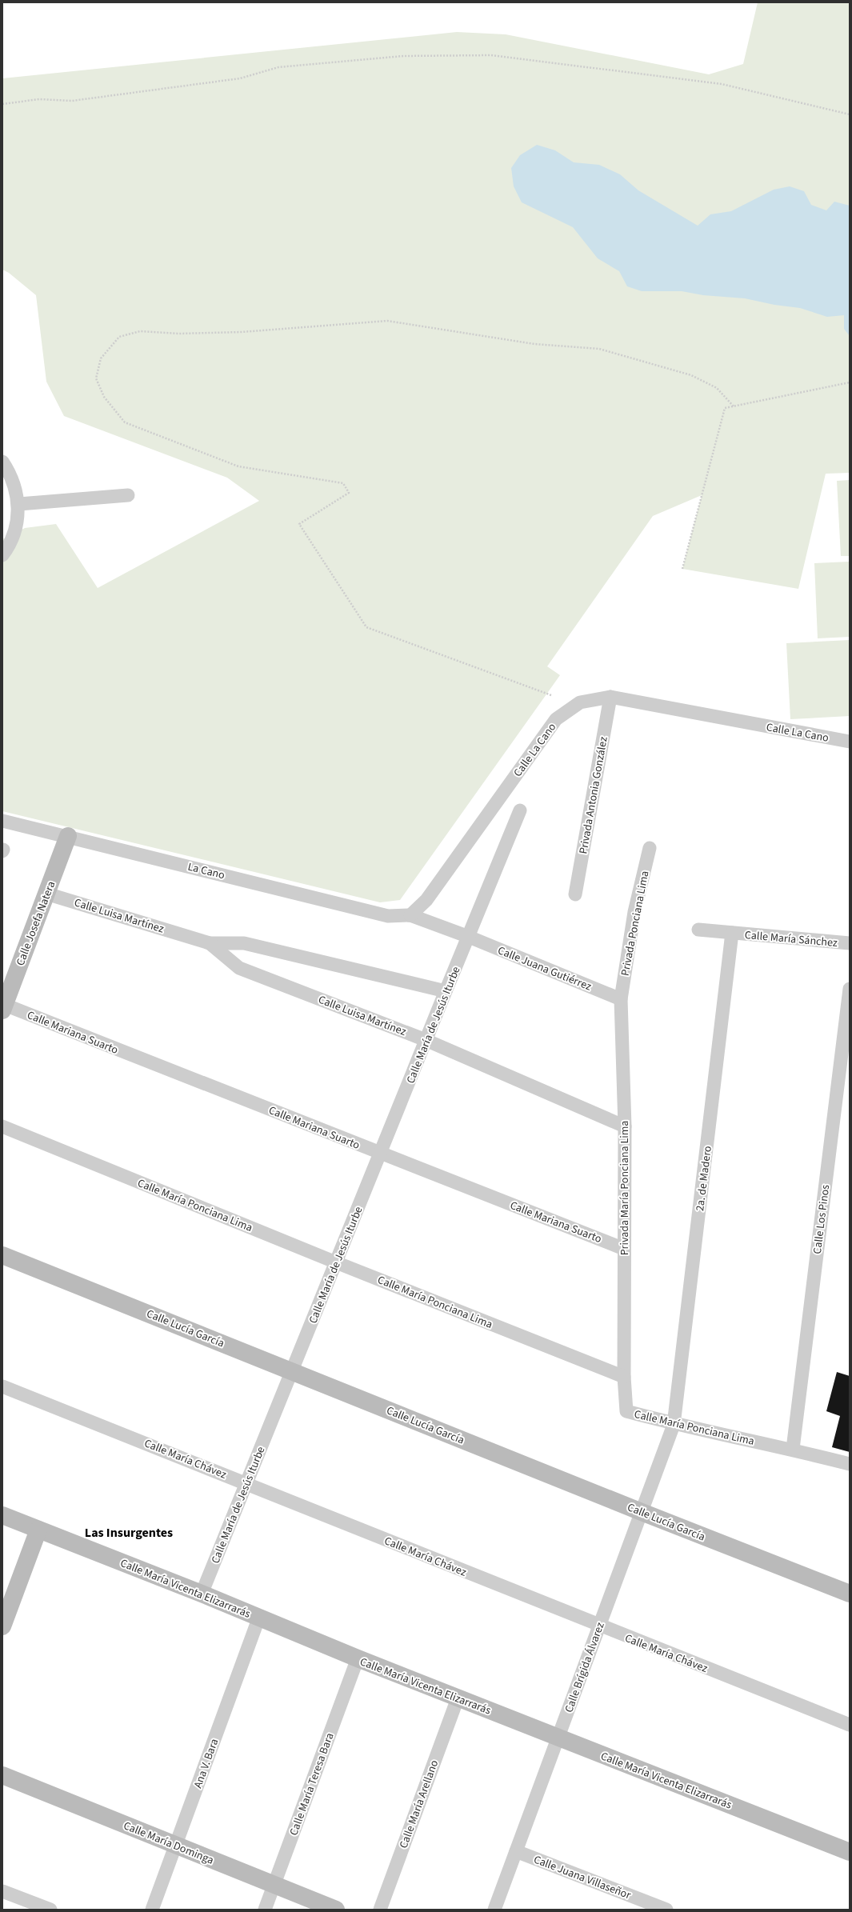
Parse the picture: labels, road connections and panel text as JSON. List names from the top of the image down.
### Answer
{
  "streets": {
    "street": [
      "Calle La Cano",
      "Privada Antonia González",
      "La Cano",
      "Calle Luisa Martínez",
      "Calle Josefa Natera",
      "Privada Ponciana Lima",
      "Calle María Sánchez",
      "Calle Juana Gutiérrez",
      "Calle María de Jesús Iturbe",
      "Calle Mariana Suarto",
      "2a. de Madero",
      "Privada María Ponciana Lima",
      "Calle María Ponciana Lima",
      "Calle Los Pinos",
      "Calle Lucía García",
      "Calle María Chávez",
      "Calle María Vicenta Elizarrarás",
      "Calle Brígida Álvarez",
      "Ana V. Bara",
      "Calle María Teresa Bara",
      "Calle María Arellano",
      "Calle María Dominga",
      "Calle Juana Villaseñor"
    ]
  },
  "crossings": [
    ["Calle La Cano", "Privada Antonia González"],
    ["Calle La Cano", "La Cano"],
    ["Calle La Cano", "Calle Juana Gutiérrez"],
    ["La Cano", "Calle Josefa Natera"],
    ["La Cano", "Calle Juana Gutiérrez"],
    ["Calle Luisa Martínez", "Calle Josefa Natera"],
    ["Calle Luisa Martínez", "Calle María de Jesús Iturbe"],
    ["Calle Luisa Martínez", "Privada María Ponciana Lima"],
    ["Calle Josefa Natera", "Calle Mariana Suarto"],
    ["Privada Ponciana Lima", "Calle Juana Gutiérrez"],
    ["Privada Ponciana Lima", "Privada María Ponciana Lima"],
    ["Calle María Sánchez", "2a. de Madero"],
    ["Calle Juana Gutiérrez", "Calle María de Jesús Iturbe"],
    ["Calle Juana Gutiérrez", "Privada María Ponciana Lima"],
    ["Calle María de Jesús Iturbe", "Calle Mariana Suarto"],
    ["Calle María de Jesús Iturbe", "Calle María Ponciana Lima"],
    ["Calle María de Jesús Iturbe", "Calle Lucía García"],
    ["Calle María de Jesús Iturbe", "Calle María Chávez"],
    ["Calle María de Jesús Iturbe", "Calle María Vicenta Elizarrarás"],
    ["Calle Mariana Suarto", "Privada María Ponciana Lima"],
    ["2a. de Madero", "Calle María Ponciana Lima"],
    ["2a. de Madero", "Calle Brígida Álvarez"],
    ["Privada María Ponciana Lima", "Calle María Ponciana Lima"],
    ["Calle María Ponciana Lima", "Calle Los Pinos"],
    ["Calle María Ponciana Lima", "Calle Brígida Álvarez"],
    ["Calle Lucía García", "Calle Brígida Álvarez"],
    ["Calle María Chávez", "Calle Brígida Álvarez"],
    ["Calle María Vicenta Elizarrarás", "Calle Brígida Álvarez"],
    ["Calle María Vicenta Elizarrarás", "Ana V. Bara"],
    ["Calle María Vicenta Elizarrarás", "Calle María Teresa Bara"],
    ["Calle María Vicenta Elizarrarás", "Calle María Arellano"],
    ["Calle Brígida Álvarez", "Calle Juana Villaseñor"],
    ["Ana V. Bara", "Calle María Dominga"],
    ["Calle María Teresa Bara", "Calle María Dominga"]
  ],
  "districts": ["Las Insurgentes"]
}
